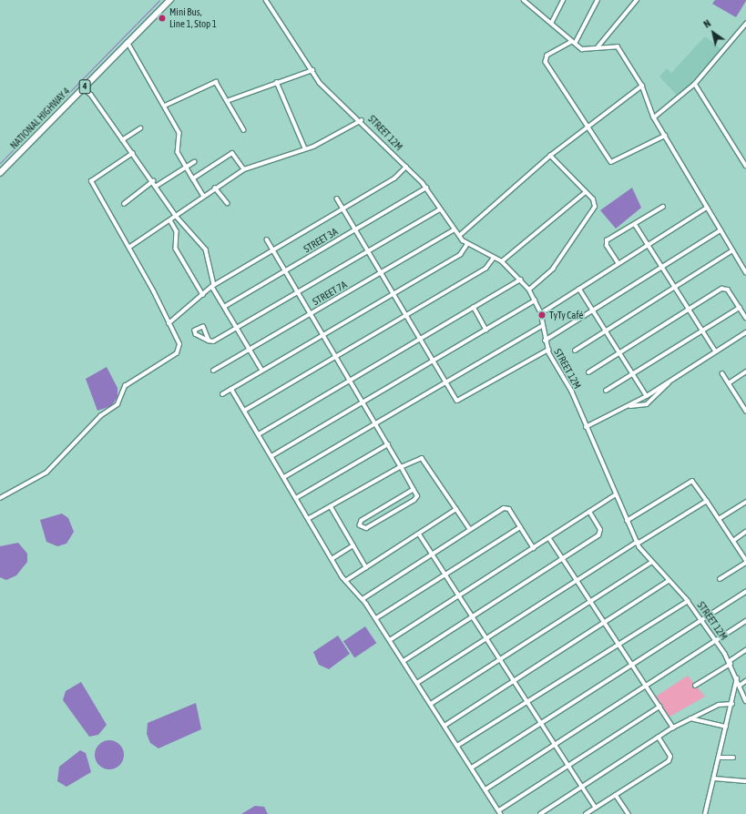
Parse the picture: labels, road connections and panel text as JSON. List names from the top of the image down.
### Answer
{
  "streets": {
    "highway": ["4", "NATIONAL HIGHWAY 4"],
    "street": ["STREET 12M", "STREET 3A", "STREET 7A"]
  },
  "crossings": [
    ["STREET 12M", "STREET 3A"],
    ["STREET 12M", "STREET 7A"]
  ],
  "places": ["Mini Bus, Line 1, Stop 1", "TyTy Café"],
  "north": "top left"
}
